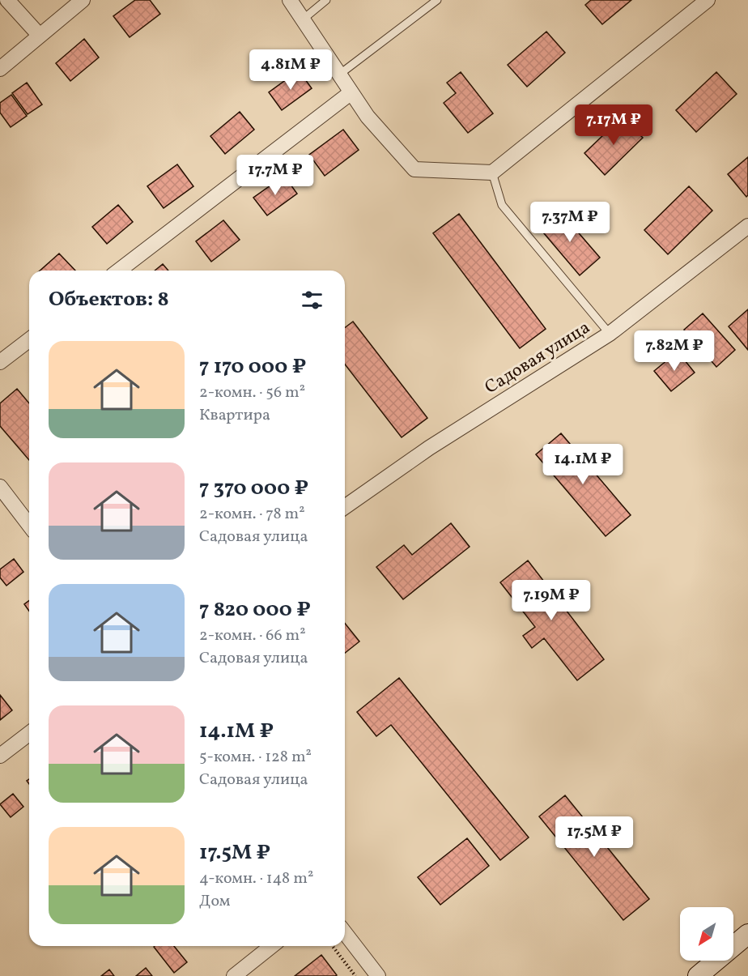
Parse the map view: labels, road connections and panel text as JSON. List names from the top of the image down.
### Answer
{
  "streets": {
    "street": ["Садовая улица"]
  },
  "north": "bottom left",
  "page": {
    "price": [
      "4.81M ₽",
      "7.17M ₽",
      "17.7M ₽",
      "7.37M ₽",
      "7.82M ₽",
      "14.1M ₽",
      "7.19M ₽",
      "17.5M ₽"
    ],
    "heading": "Объектов: 8",
    "list": [
      {
        "name": "7 170 000 ₽",
        "note": "2-комн. · 56 m² · Квартира"
      },
      {
        "name": "7 370 000 ₽",
        "note": "2-комн. · 78 m² · Садовая улица"
      },
      {
        "name": "7 820 000 ₽",
        "note": "2-комн. · 66 m² · Садовая улица"
      },
      {
        "name": "14.1M ₽",
        "note": "5-комн. · 128 m² · Садовая улица"
      },
      {
        "name": "17.5M ₽",
        "note": "4-комн. · 148 m² · Дом"
      }
    ]
  }
}
